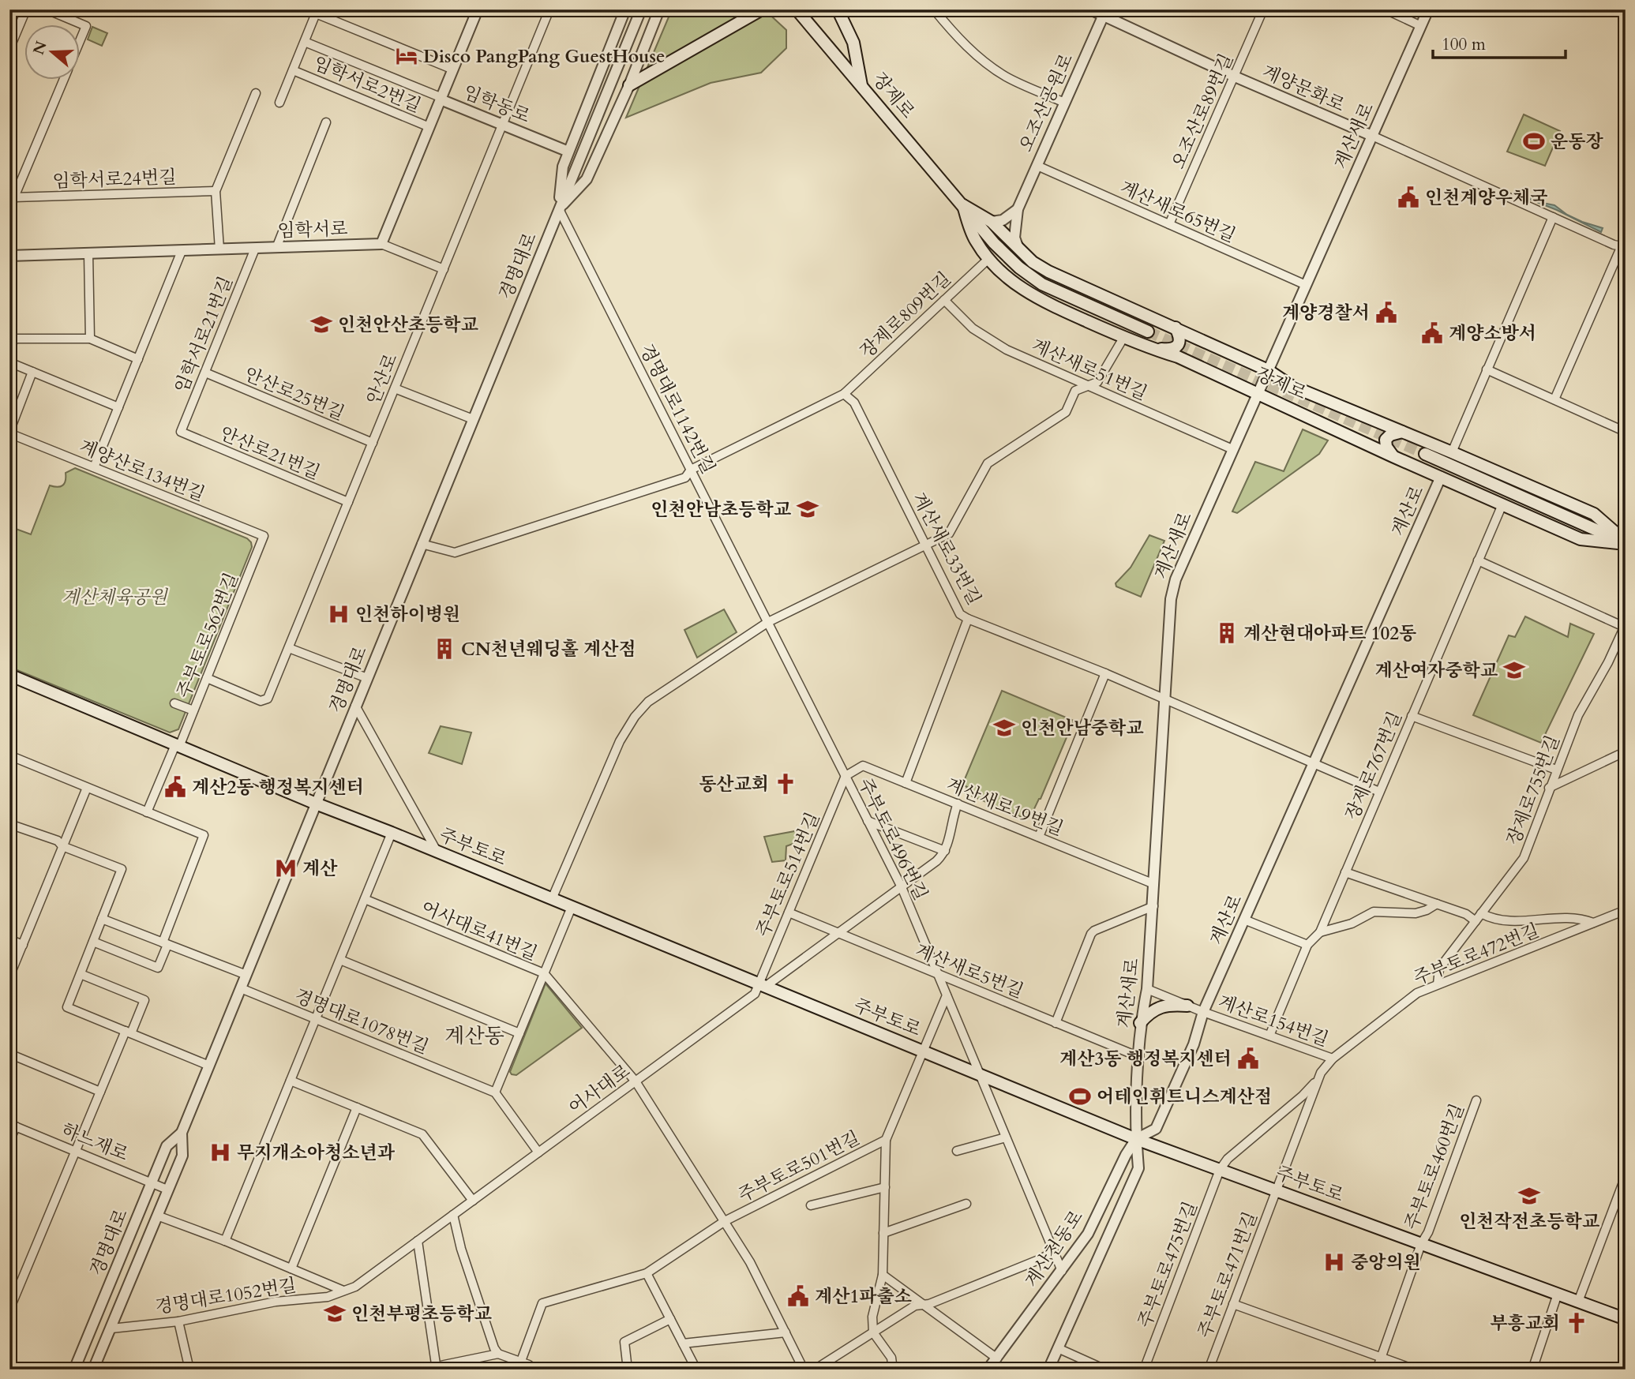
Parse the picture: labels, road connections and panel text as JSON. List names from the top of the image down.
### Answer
{
  "streets": {
    "main road": ["장제로", "주부토로"],
    "street": [
      "임학서로2번길",
      "계양문화로",
      "오조산공원로",
      "임학동로",
      "오조산로89번길",
      "계산새로",
      "임학서로24번길",
      "계산새로65번길",
      "임학서로",
      "경명대로",
      "장제로809번길",
      "임학서로21번길",
      "계산새로51번길",
      "안산로",
      "안산로25번길",
      "경명대로1142번길",
      "안산로21번길",
      "계양산로134번길",
      "계산로",
      "계산새로33번길",
      "주부토로562번길",
      "장제로767번길",
      "장제로755번길",
      "계산새로19번길",
      "주부토로496번길",
      "주부토로514번길",
      "어사대로41번길",
      "주부토로472번길",
      "계산새로5번길",
      "계산로154번길",
      "경명대로1078번길",
      "어사대로",
      "하느재로",
      "주부토로501번길",
      "주부토로460번길",
      "계산천동로",
      "주부토로475번길",
      "주부토로471번길",
      "경명대로1052번길"
    ]
  },
  "crossings": [
    ["계양문화로", "오조산공원로"],
    ["계양문화로", "오조산로89번길"],
    ["계양문화로", "계산새로"],
    ["장제로", "오조산공원로"],
    ["장제로", "계산새로"],
    ["장제로", "장제로809번길"],
    ["장제로", "계산로"],
    ["장제로", "장제로767번길"],
    ["오조산공원로", "계산새로65번길"],
    ["임학동로", "경명대로"],
    ["임학동로", "안산로"],
    ["오조산로89번길", "계산새로65번길"],
    ["계산새로", "계산새로65번길"],
    ["계산새로", "계산새로51번길"],
    ["계산새로", "계산로"],
    ["계산새로", "계산새로33번길"],
    ["계산새로", "계산새로19번길"],
    ["계산새로", "주부토로"],
    ["계산새로", "계산새로5번길"],
    ["계산새로", "계산로154번길"],
    ["계산새로", "계산천동로"],
    ["임학서로", "임학서로21번길"],
    ["경명대로", "장제로809번길"],
    ["경명대로", "경명대로1142번길"],
    ["경명대로", "주부토로"],
    ["경명대로", "경명대로1078번길"],
    ["경명대로", "하느재로"],
    ["경명대로", "경명대로1052번길"],
    ["장제로809번길", "계산새로51번길"],
    ["장제로809번길", "경명대로1142번길"],
    ["장제로809번길", "계산새로33번길"],
    ["임학서로21번길", "안산로25번길"],
    ["임학서로21번길", "안산로21번길"],
    ["안산로", "안산로25번길"],
    ["안산로", "안산로21번길"],
    ["안산로", "주부토로562번길"],
    ["경명대로1142번길", "주부토로496번길"],
    ["계양산로134번길", "주부토로562번길"],
    ["계산로", "계산새로33번길"],
    ["계산로", "주부토로"],
    ["계산로", "계산로154번길"],
    ["계산로", "계산천동로"],
    ["계산새로33번길", "장제로767번길"],
    ["주부토로562번길", "주부토로"],
    ["장제로767번길", "계산로154번길"],
    ["장제로755번길", "주부토로472번길"],
    ["계산새로19번길", "주부토로496번길"],
    ["계산새로19번길", "주부토로514번길"],
    ["주부토로496번길", "주부토로"],
    ["주부토로496번길", "주부토로514번길"],
    ["주부토로496번길", "계산새로5번길"],
    ["주부토로496번길", "계산천동로"],
    ["주부토로", "주부토로514번길"],
    ["주부토로", "주부토로472번길"],
    ["주부토로", "어사대로"],
    ["주부토로", "주부토로501번길"],
    ["주부토로", "주부토로460번길"],
    ["주부토로", "계산천동로"],
    ["주부토로", "주부토로475번길"],
    ["주부토로", "주부토로471번길"],
    ["주부토로514번길", "계산새로5번길"],
    ["주부토로514번길", "어사대로"],
    ["어사대로41번길", "어사대로"],
    ["어사대로41번길", "주부토로501번길"],
    ["주부토로472번길", "계산로154번길"],
    ["주부토로472번길", "주부토로471번길"],
    ["어사대로", "경명대로1052번길"]
  ],
  "districts": ["계산동"],
  "parks": ["계산체육공원"],
  "places": {
    "hotel": ["Disco PangPang GuestHouse"],
    "sports": ["운동장", "어테인휘트니스계산점"],
    "public building": [
      "인천계양우체국",
      "계양경찰서",
      "계양소방서",
      "계산2동 행정복지센터",
      "계산3동 행정복지센터",
      "계산1파출소"
    ],
    "school or university": [
      "인천안산초등학교",
      "인천안남초등학교",
      "계산여자중학교",
      "인천안남중학교",
      "인천작전초등학교",
      "인천부평초등학교"
    ],
    "hospital": ["인천하이병원", "무지개소아청소년과", "중앙의원"],
    "building": ["계산현대아파트 102동", "CN천년웨딩홀 계산점"],
    "church": ["동산교회", "부흥교회"],
    "metro station": ["계산"]
  },
  "scale_bar": "100 m",
  "north": "left"
}
